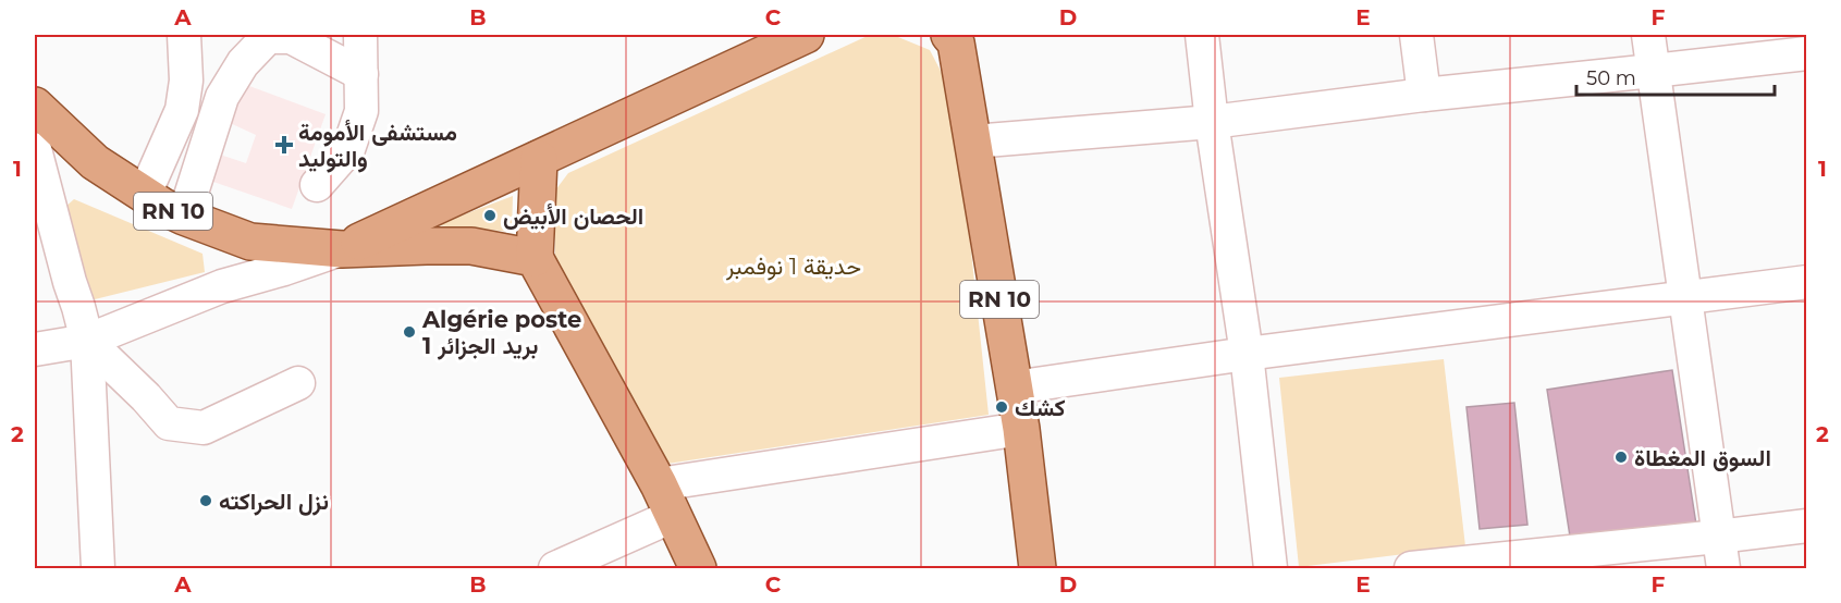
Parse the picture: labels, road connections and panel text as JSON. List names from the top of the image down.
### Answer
{
  "streets": {
    "main road": ["RN 10"]
  },
  "parks": ["حديقة 1 نوفمبر"],
  "places": {
    "health": ["مستشفى الأمومة والتوليد"],
    "other": [
      "الحصان الأبيض",
      "Algérie poste 1 بريد الجزائر",
      "كشك",
      "السوق المغطاة",
      "نزل الحراكته"
    ]
  },
  "scale_bar": "50 m",
  "grid": {
    "columns": [
      "A",
      "B",
      "C",
      "D",
      "E",
      "F"
    ],
    "rows": ["1", "2"]
  }
}
